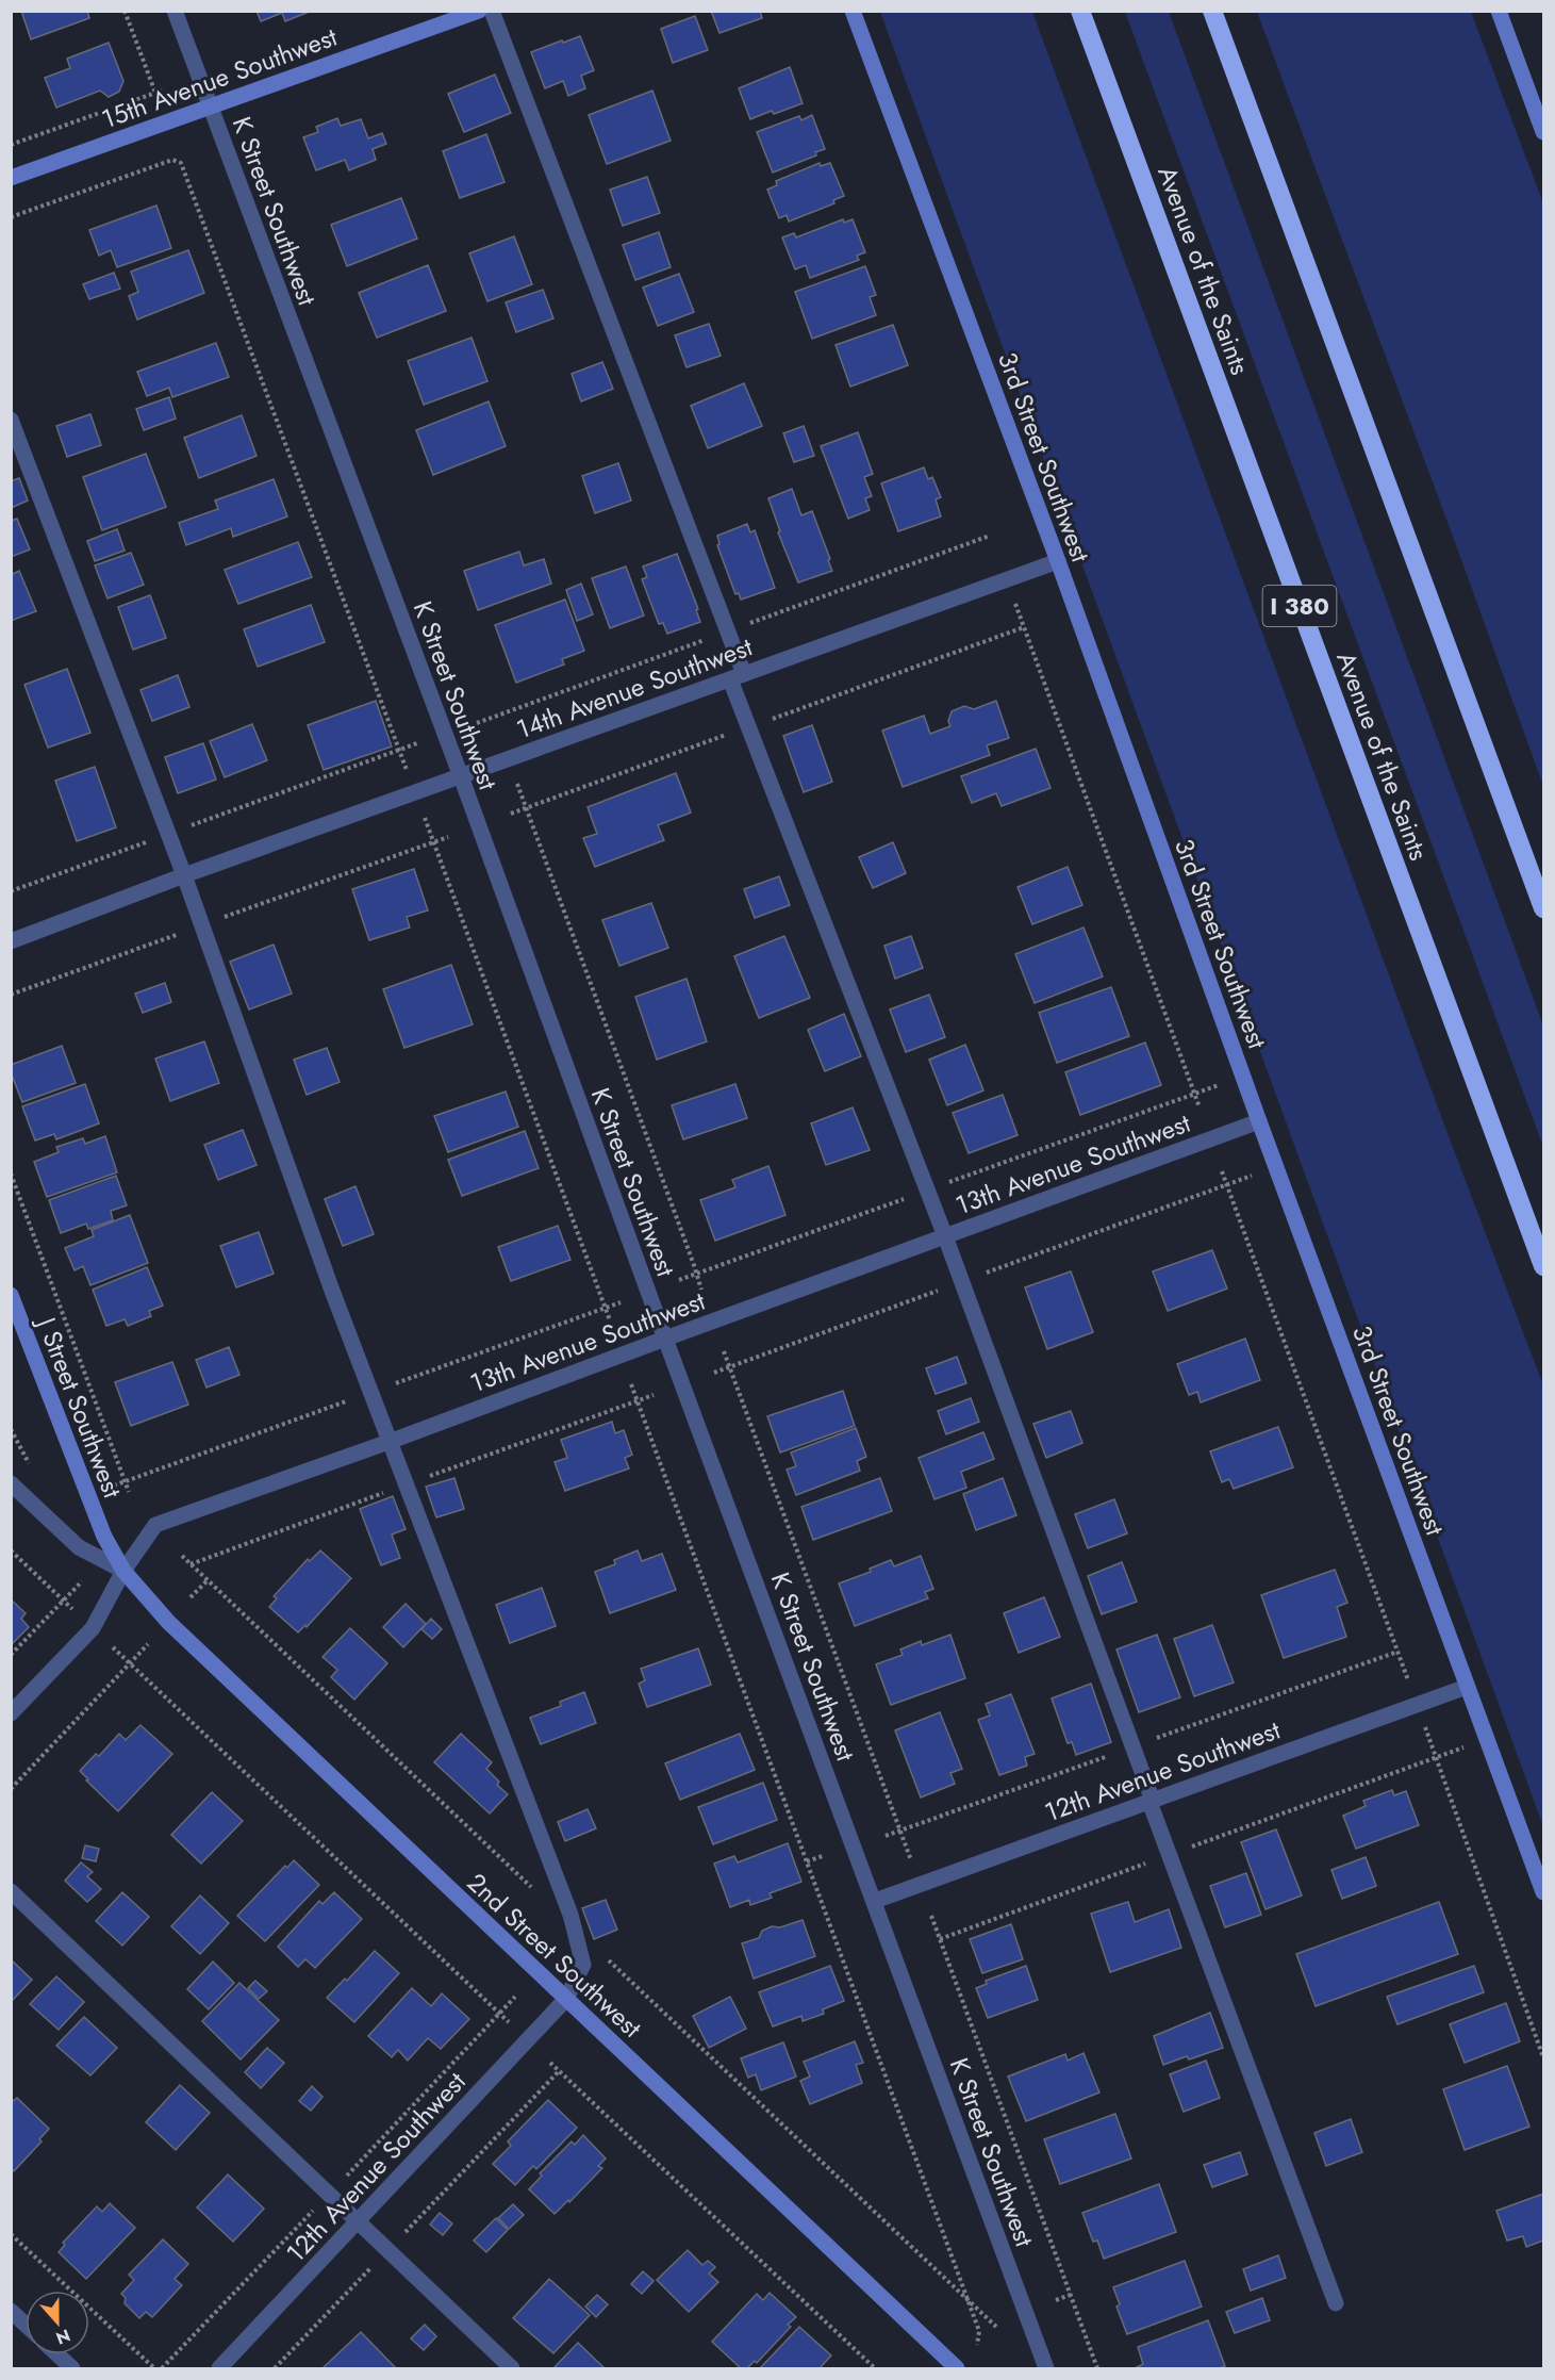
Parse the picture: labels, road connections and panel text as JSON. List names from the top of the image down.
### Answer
{
  "streets": {
    "highway": ["Avenue of the Saints", "I 380"],
    "street": [
      "15th Avenue Southwest",
      "K Street Southwest",
      "3rd Street Southwest",
      "14th Avenue Southwest",
      "13th Avenue Southwest",
      "J Street Southwest",
      "12th Avenue Southwest",
      "2nd Street Southwest"
    ]
  },
  "crossings": [
    ["15th Avenue Southwest", "K Street Southwest"],
    ["K Street Southwest", "14th Avenue Southwest"],
    ["K Street Southwest", "13th Avenue Southwest"],
    ["K Street Southwest", "12th Avenue Southwest"],
    ["3rd Street Southwest", "14th Avenue Southwest"],
    ["3rd Street Southwest", "13th Avenue Southwest"],
    ["3rd Street Southwest", "12th Avenue Southwest"],
    ["14th Avenue Southwest", "12th Avenue Southwest"],
    ["13th Avenue Southwest", "12th Avenue Southwest"],
    ["13th Avenue Southwest", "2nd Street Southwest"],
    ["J Street Southwest", "2nd Street Southwest"],
    ["12th Avenue Southwest", "2nd Street Southwest"]
  ],
  "north": "bottom"
}
